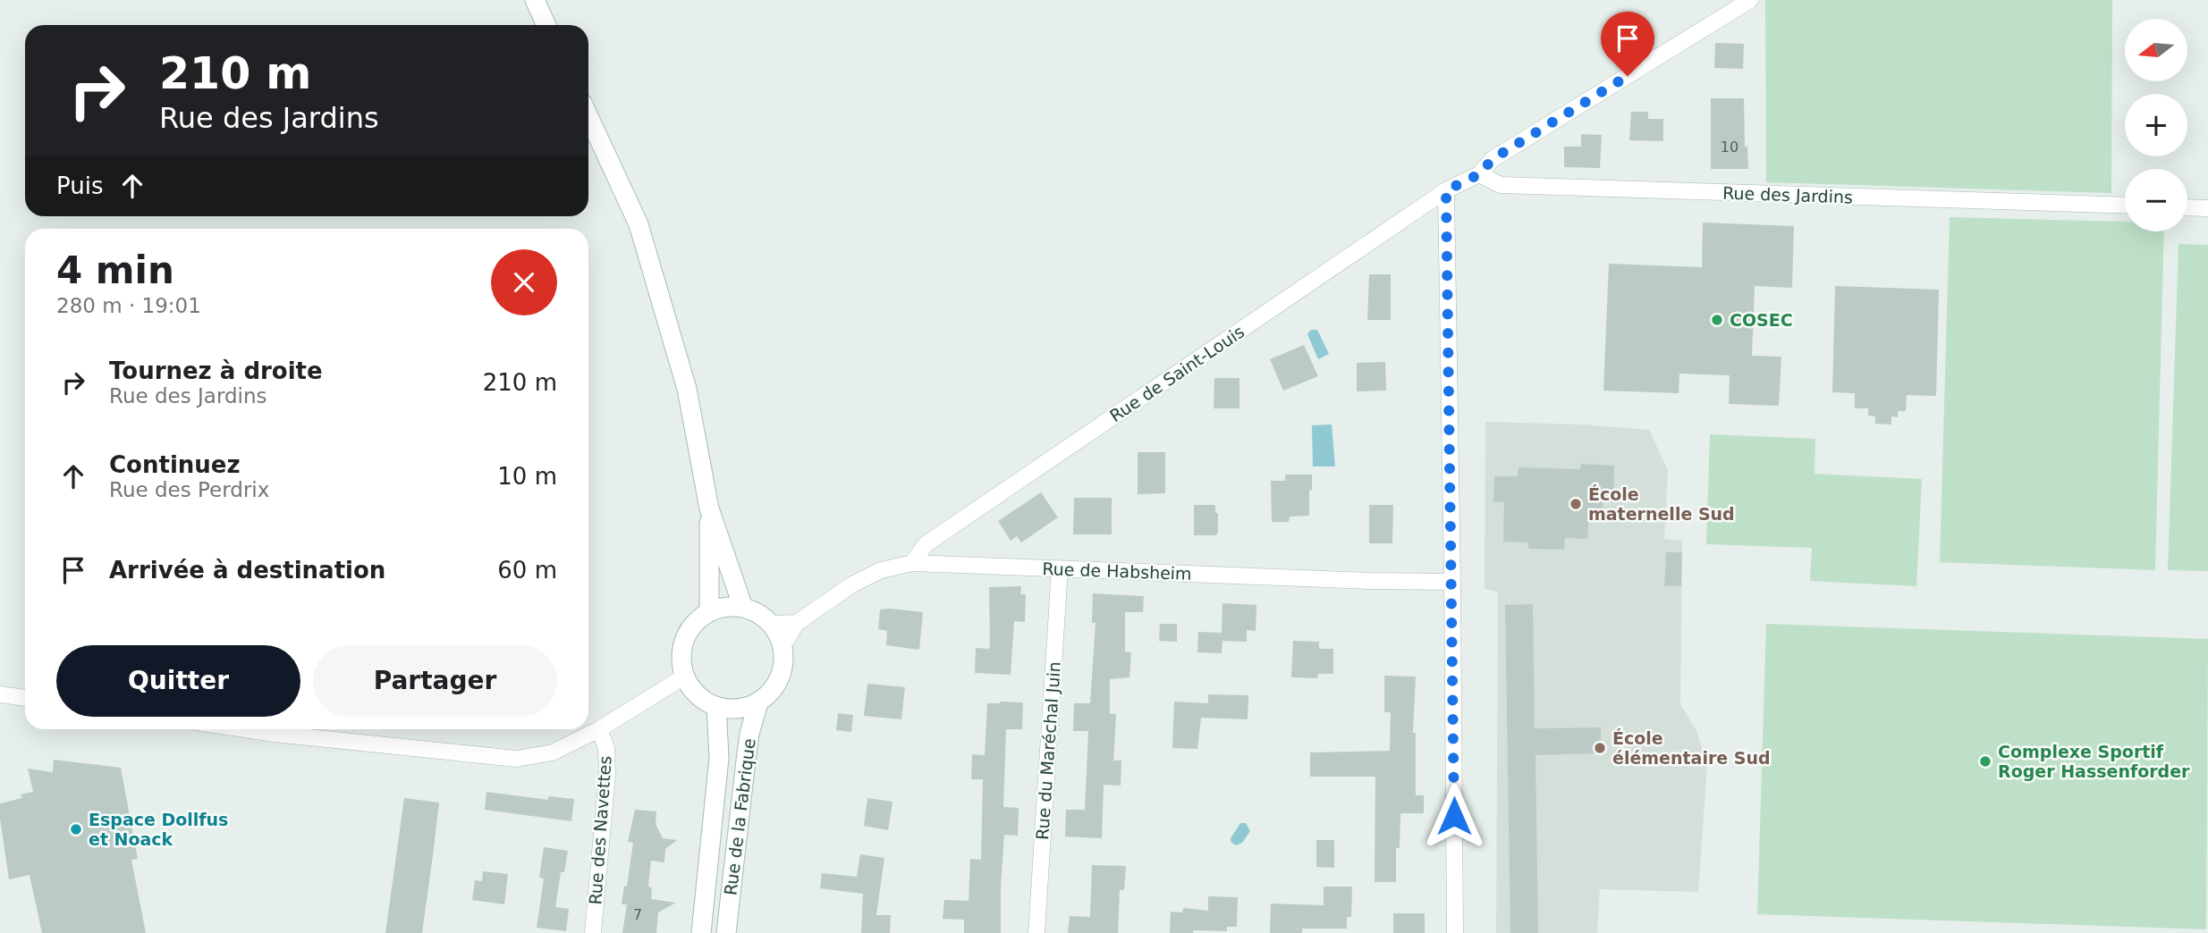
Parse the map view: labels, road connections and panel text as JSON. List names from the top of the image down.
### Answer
{
  "streets": {
    "main road": ["Rue de la Fabrique"],
    "street": [
      "Rue des Jardins",
      "Rue de Saint-Louis",
      "Rue de Habsheim",
      "Rue du Maréchal Juin",
      "Rue des Navettes"
    ]
  },
  "crossings": [
    ["Rue de Saint-Louis", "Rue de Habsheim"],
    ["Rue de Habsheim", "Rue du Maréchal Juin"],
    ["Rue de Habsheim", "Rue de la Fabrique"]
  ],
  "places": [
    "COSEC",
    "École maternelle Sud",
    "École élémentaire Sud",
    "Complexe Sportif Roger Hassenforder",
    "Espace Dollfus et Noack"
  ],
  "house_numbers": ["10", "7"],
  "north": "left",
  "page": {
    "map_buttons": ["+", "−"],
    "turn": ["210 m", "Rue des Jardins"],
    "then": "Puis",
    "heading": ["4 min", "280 m · 19:01"],
    "list": [
      {
        "name": "Tournez à droite",
        "note": "Rue des Jardins",
        "value": "210 m"
      },
      {
        "name": "Continuez",
        "note": "Rue des Perdrix",
        "value": "10 m"
      },
      {
        "name": "Arrivée à destination",
        "value": "60 m"
      }
    ],
    "buttons": ["Quitter", "Partager"]
  }
}
